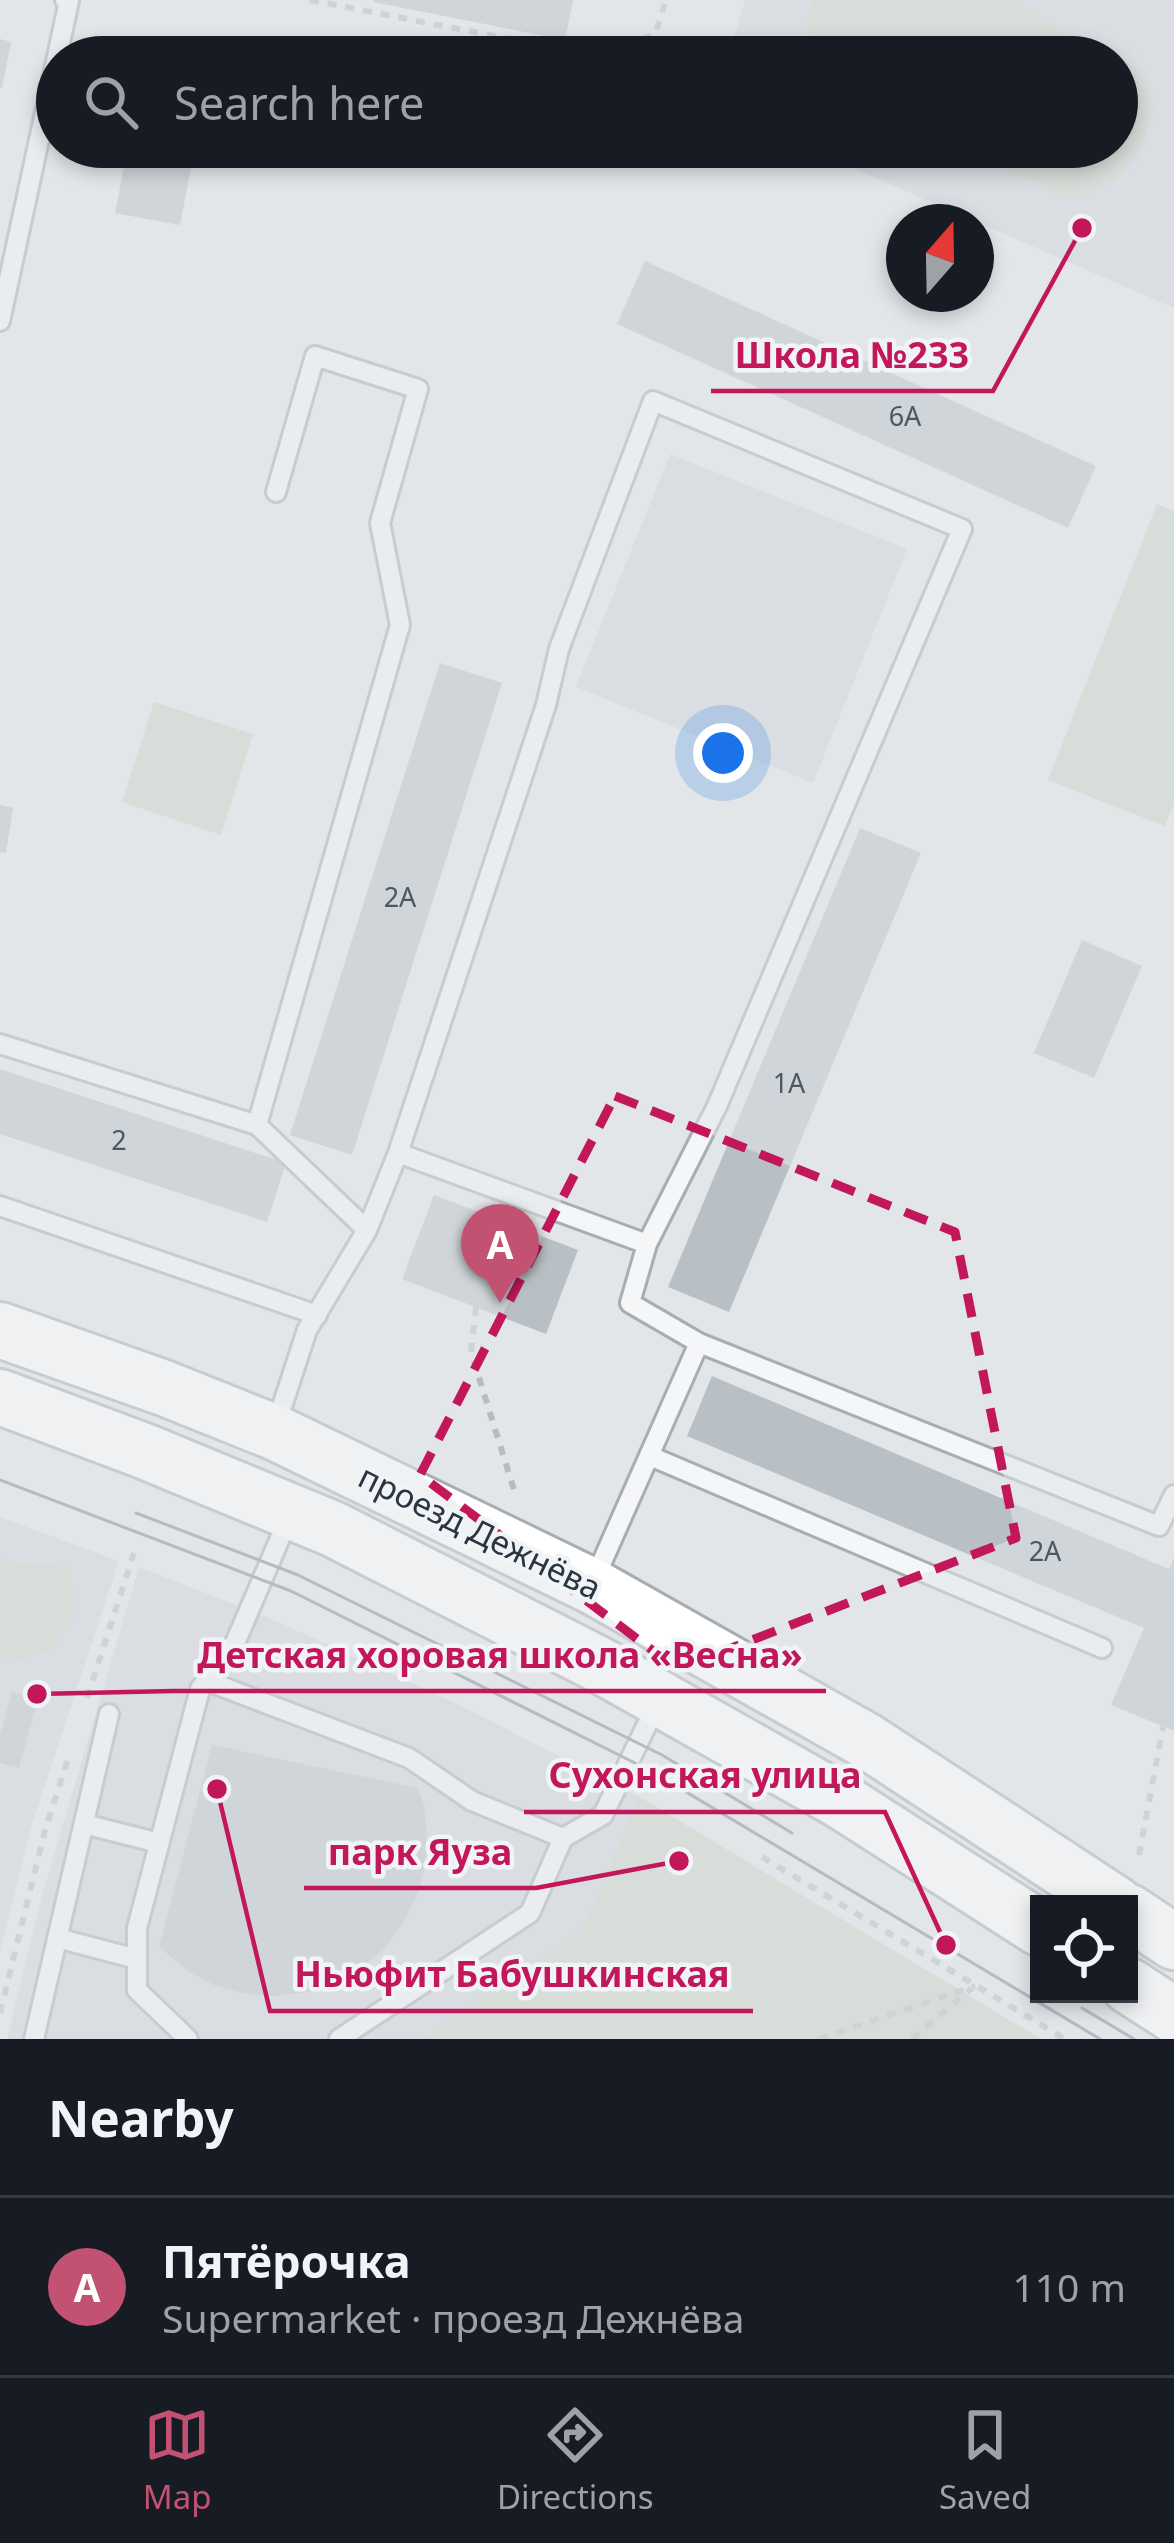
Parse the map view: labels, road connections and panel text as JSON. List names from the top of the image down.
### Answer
{
  "streets": {
    "main road": ["проезд Дежнёва"]
  },
  "places": [
    "Школа №233",
    "Детская хоровая школа «Весна»",
    "Ньюфит Бабушкинская",
    "парк Яуза",
    "Сухонская улица"
  ],
  "house_numbers": [
    "6А",
    "2А",
    "1А",
    "2",
    "2А"
  ],
  "north": "top",
  "page": {
    "search": "Search here",
    "pins": "A",
    "heading": "Nearby",
    "list": [
      {
        "mark": "A",
        "name": "Пятёрочка",
        "note": "Supermarket · проезд Дежнёва",
        "value": "110 m"
      }
    ],
    "nav": ["Map", "Directions", "Saved"]
  }
}
